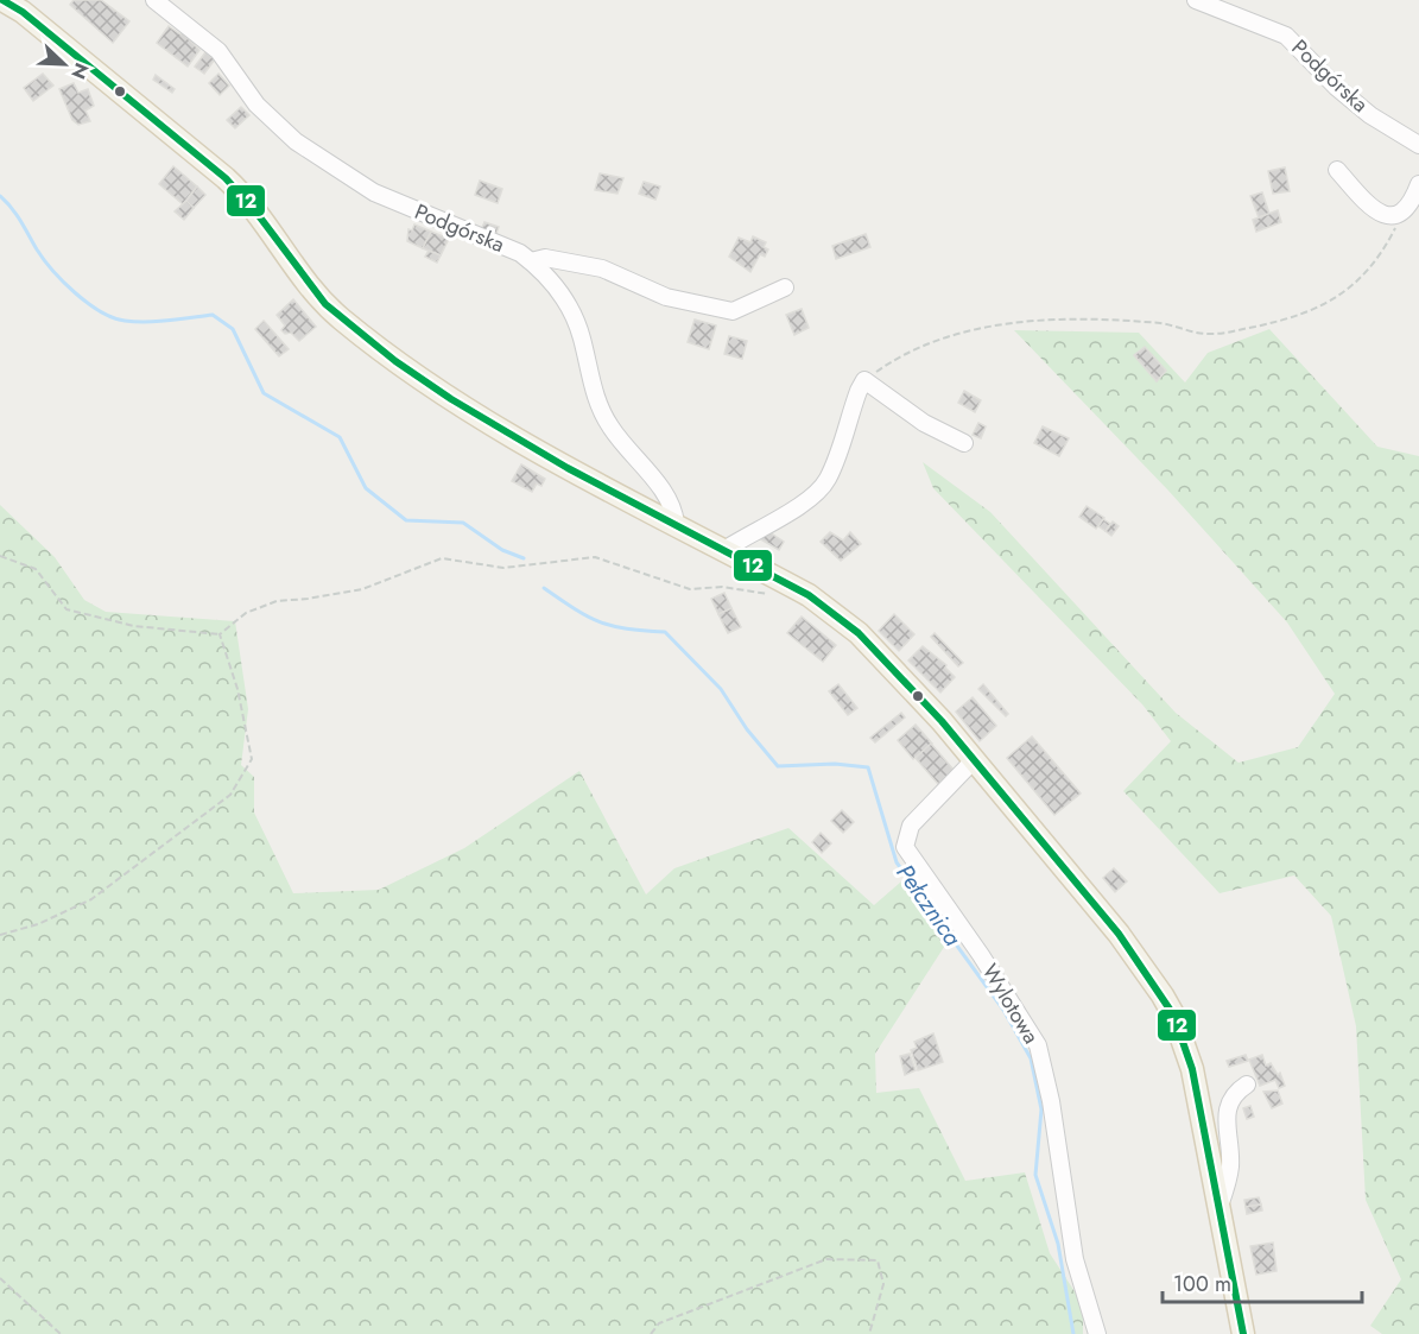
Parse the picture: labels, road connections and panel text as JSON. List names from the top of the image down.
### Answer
{
  "streets": {
    "street": ["Podgórska", "Wylotowa"]
  },
  "water": ["Pełcznica"],
  "lines": ["transit line 12"],
  "scale_bar": "100 m",
  "north": "bottom right"
}
